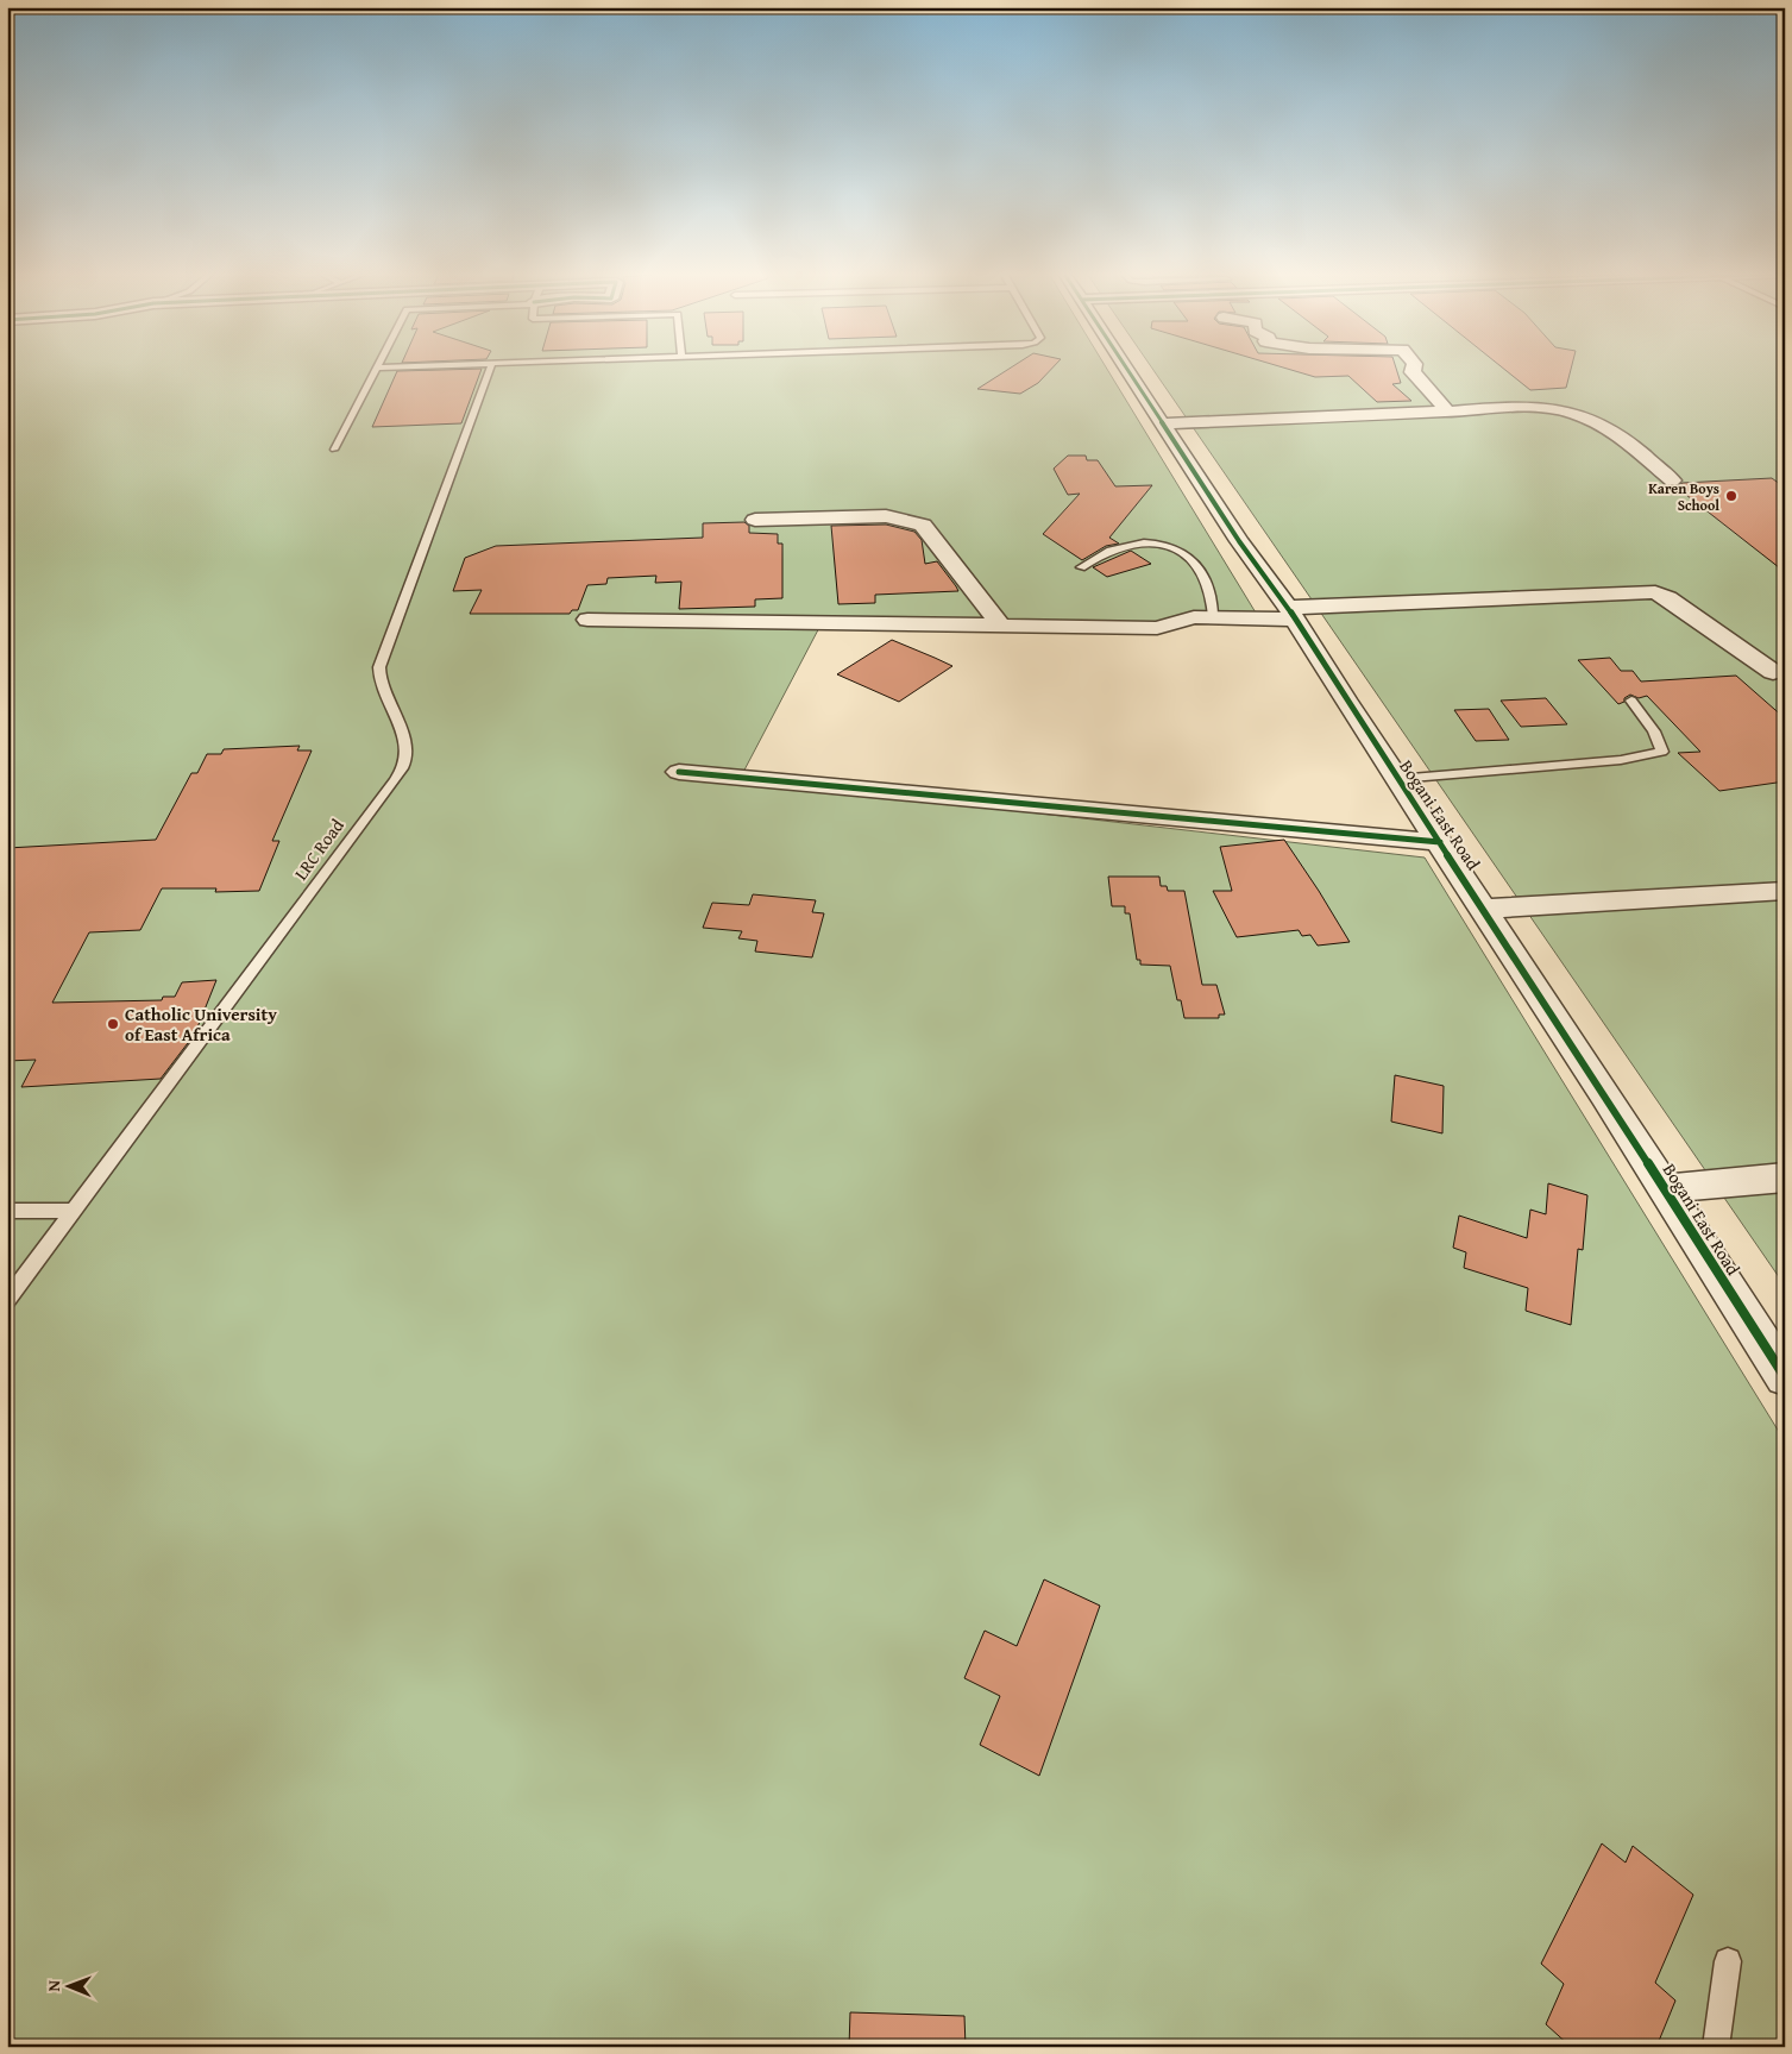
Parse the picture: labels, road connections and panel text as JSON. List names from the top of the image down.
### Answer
{
  "streets": {
    "street": ["Bogani East Road"],
    "lane": ["LRC Road"]
  },
  "places": ["Karen Boys School", "Catholic University of East Africa"],
  "north": "left"
}
